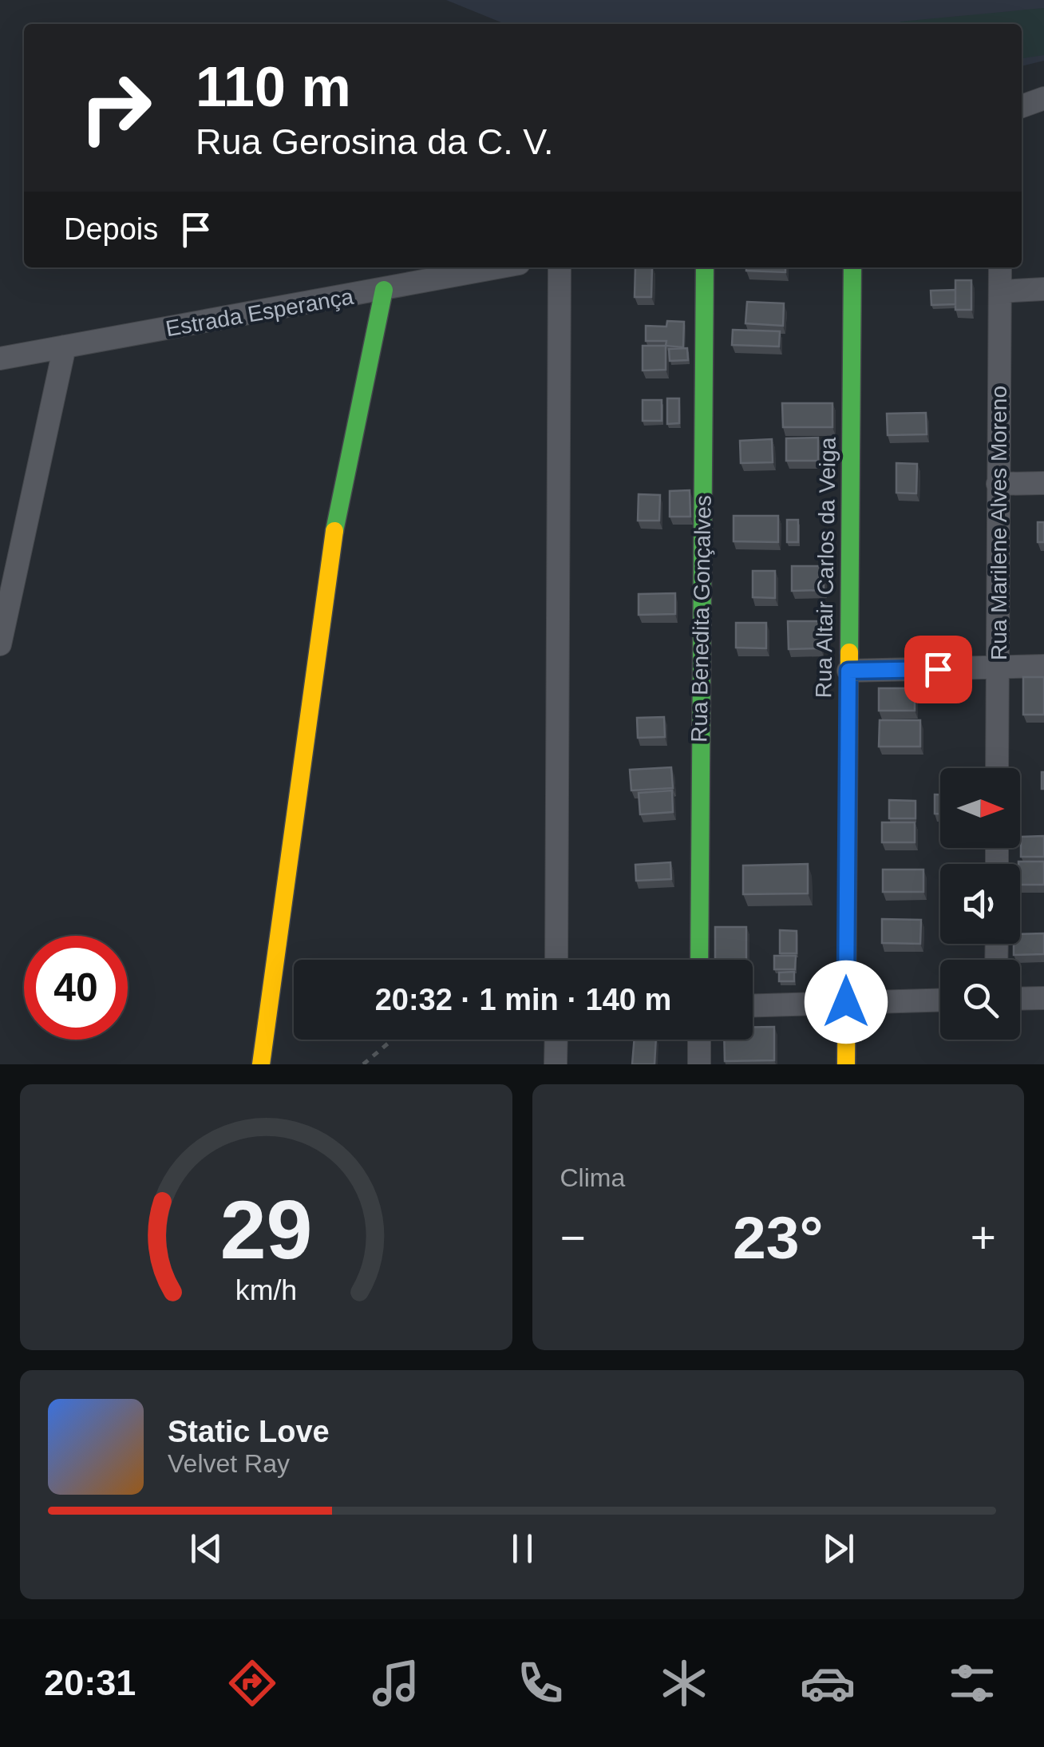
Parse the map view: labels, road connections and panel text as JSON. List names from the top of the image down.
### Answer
{
  "streets": {
    "street": [
      "Estrada Esperança",
      "Rua Marilene Alves Moreno",
      "Rua Altair Carlos da Veiga",
      "Rua Benedita Gonçalves"
    ]
  },
  "north": "right",
  "page": {
    "turn": ["110 m", "Rua Gerosina da C. V."],
    "then": "Depois",
    "limit": "40",
    "trip": "20:32 · 1 min · 140 m",
    "tile": "Clima",
    "heat": ["−", "23°", "+"],
    "song": ["Static Love", "Velvet Ray"],
    "tabs": "20:31",
    "gauge": ["29", "km/h"]
  }
}
